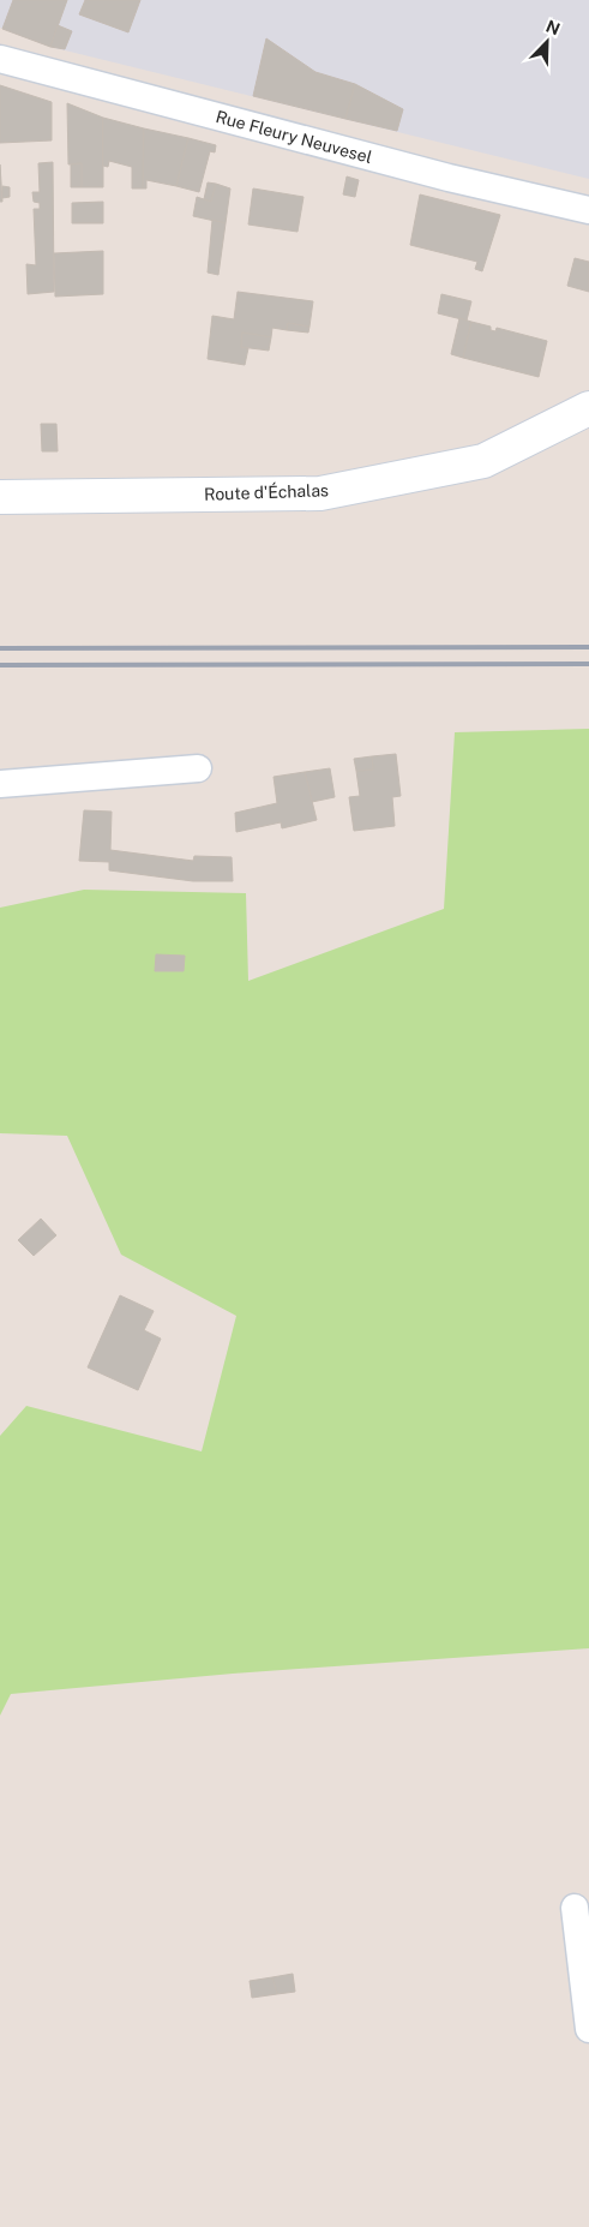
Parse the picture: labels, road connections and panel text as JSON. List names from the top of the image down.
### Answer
{
  "streets": {
    "street": ["Rue Fleury Neuvesel", "Route d'Échalas"]
  },
  "north": "top right"
}
